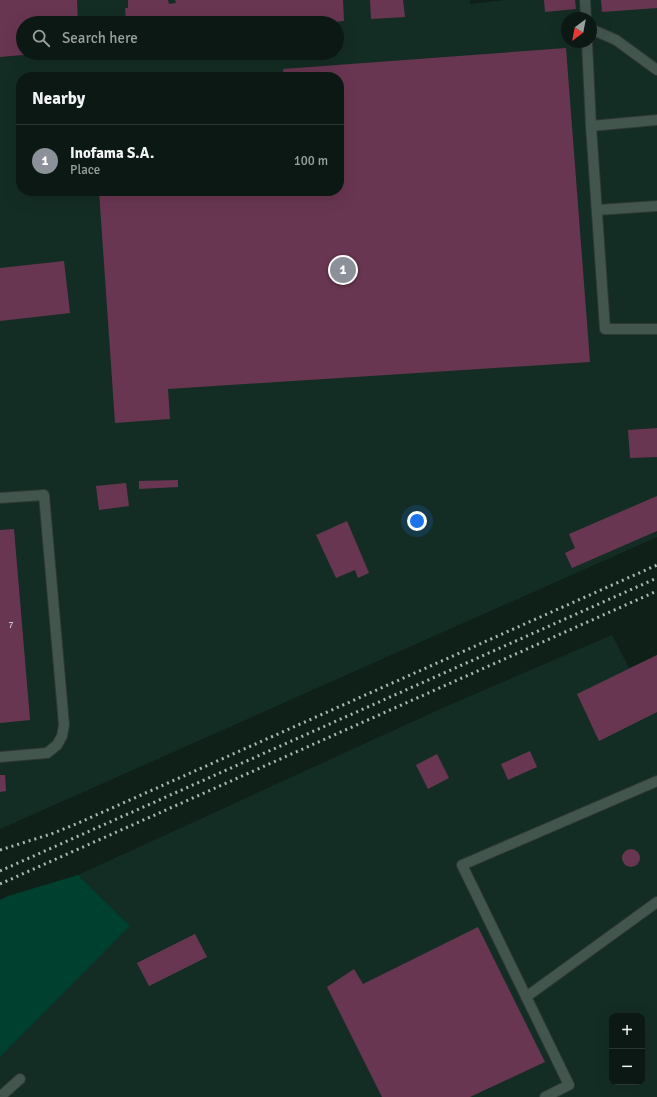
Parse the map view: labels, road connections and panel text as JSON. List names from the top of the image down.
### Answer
{
  "house_numbers": ["7"],
  "north": "bottom left",
  "page": {
    "search": "Search here",
    "heading": "Nearby",
    "list": [
      {
        "mark": "1",
        "name": "Inofama S.A.",
        "note": "Place",
        "value": "100 m"
      }
    ],
    "pins": "1",
    "map_buttons": ["+", "−"]
  }
}
